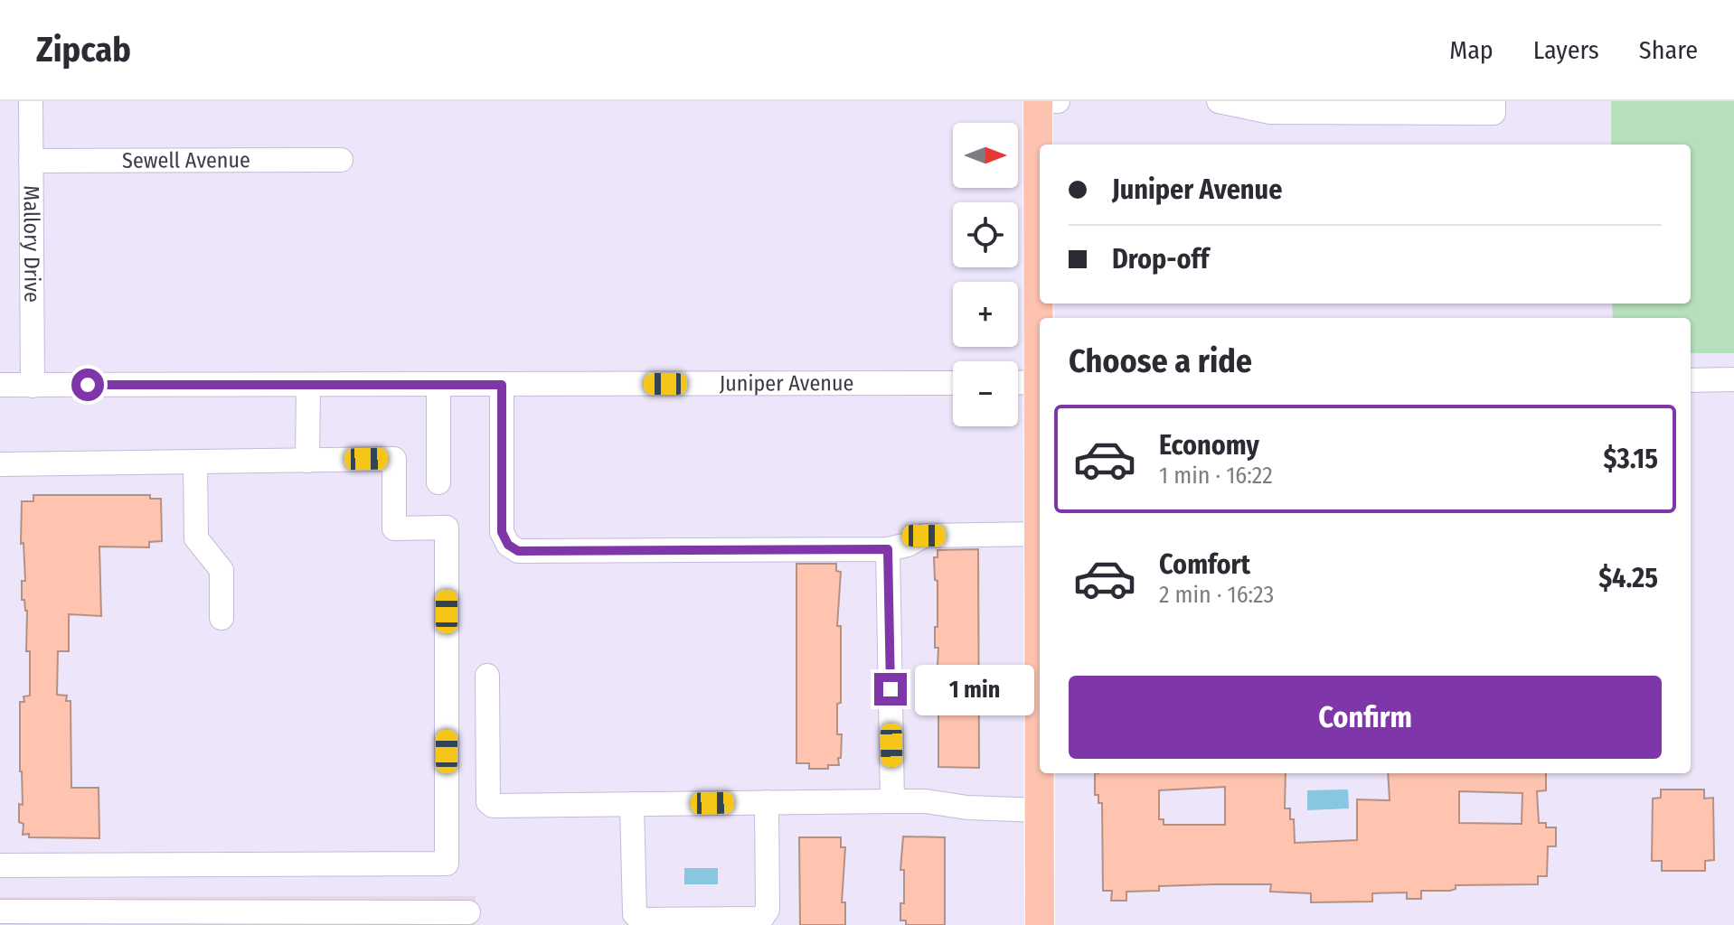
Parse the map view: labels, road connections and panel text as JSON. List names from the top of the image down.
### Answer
{
  "streets": {
    "street": ["Sewell Avenue", "Mallory Drive", "Juniper Avenue"]
  },
  "crossings": [
    ["Sewell Avenue", "Mallory Drive"],
    ["Mallory Drive", "Juniper Avenue"]
  ],
  "north": "right",
  "page": {
    "header": "Zipcab",
    "nav": ["Map", "Layers", "Share"],
    "map_buttons": ["+", "−"],
    "banner": ["Juniper Avenue", "Drop-off"],
    "heading": "Choose a ride",
    "list": [
      {
        "name": "Economy",
        "note": "1 min · 16:22",
        "value": "$3.15"
      },
      {
        "name": "Comfort",
        "note": "2 min · 16:23",
        "value": "$4.25"
      }
    ],
    "buttons": "Confirm",
    "bubble": "1 min"
  }
}
